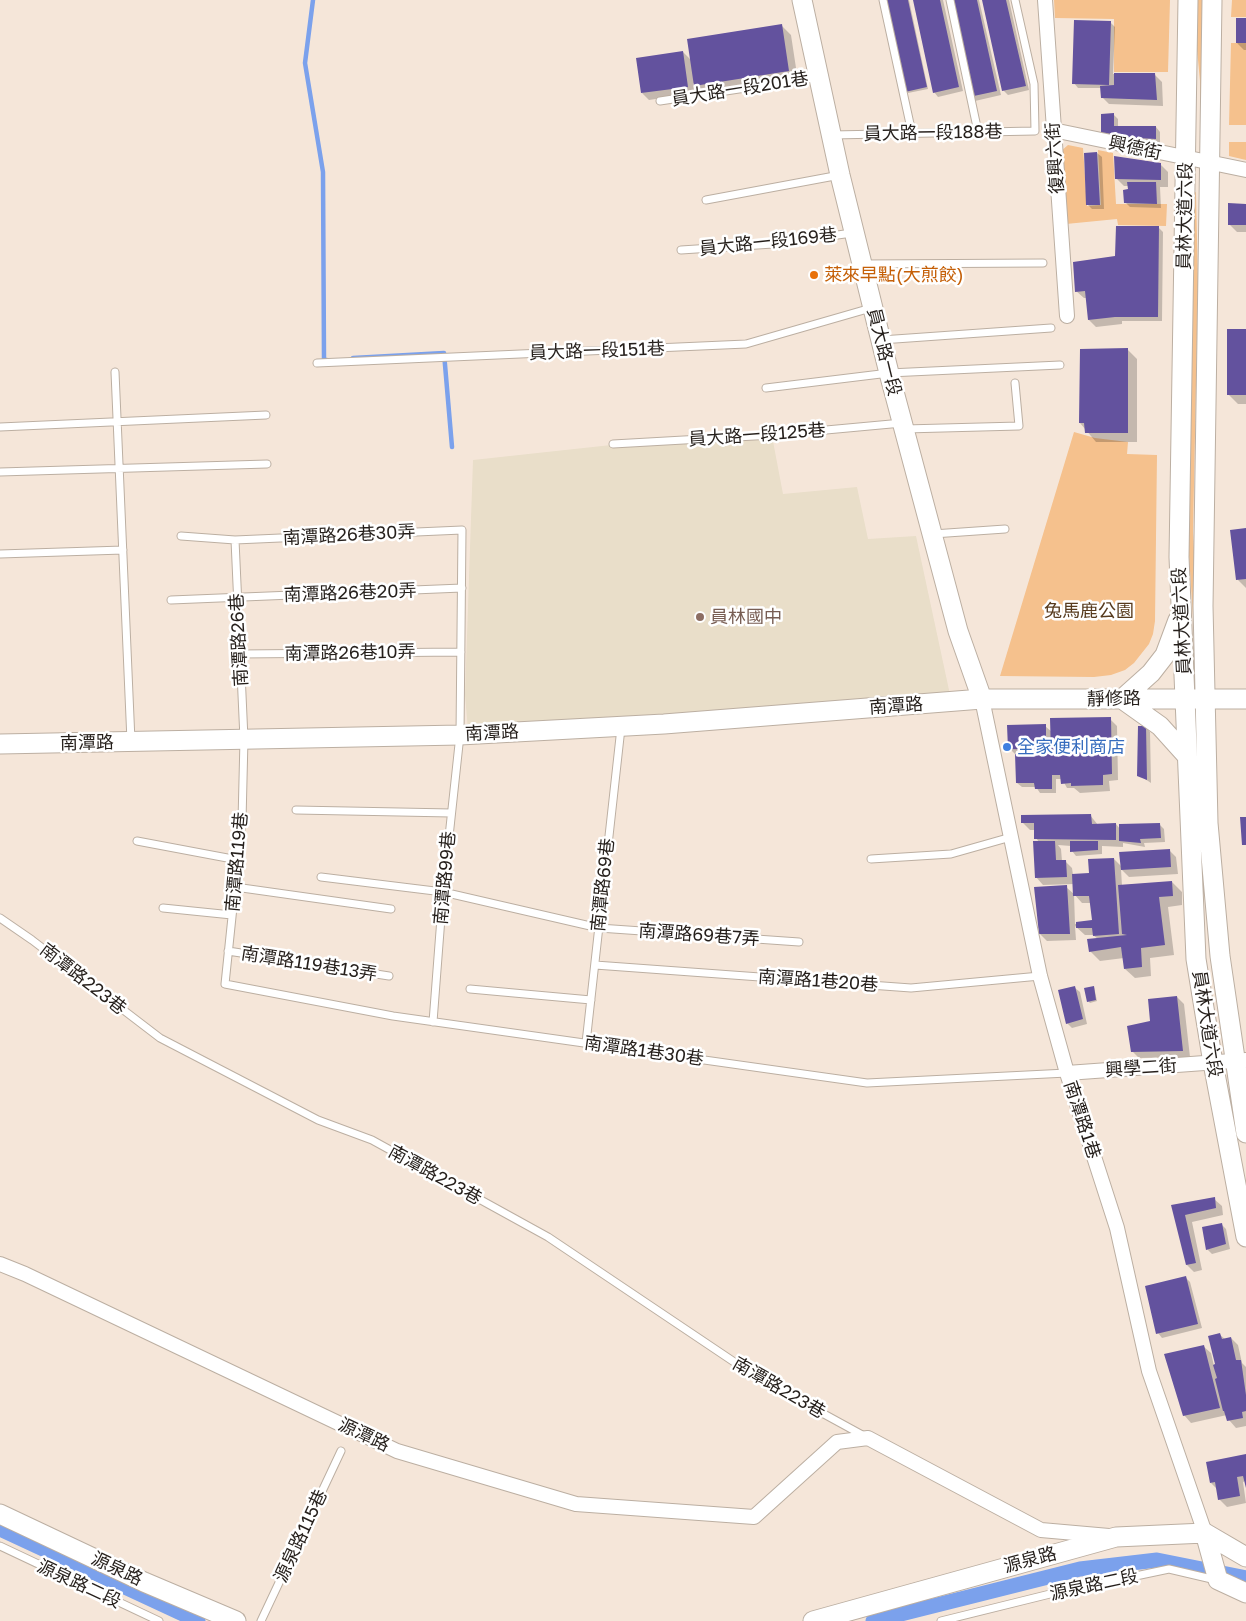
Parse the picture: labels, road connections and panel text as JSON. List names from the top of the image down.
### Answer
{
  "streets": {
    "street": [
      "興德街",
      "復興六街",
      "員林大道六段",
      "員大路一段",
      "靜修路",
      "南潭路",
      "興學二街",
      "南潭路1巷",
      "源潭路",
      "源泉路",
      "源泉路二段"
    ],
    "lane": [
      "員大路一段201巷",
      "員大路一段188巷",
      "員大路一段169巷",
      "員大路一段151巷",
      "員大路一段125巷",
      "南潭路26巷30弄",
      "南潭路26巷20弄",
      "南潭路26巷",
      "南潭路26巷10弄",
      "南潭路119巷",
      "南潭路99巷",
      "南潭路69巷",
      "南潭路69巷7弄",
      "南潭路119巷13弄",
      "南潭路223巷",
      "南潭路1巷20巷",
      "南潭路1巷30巷",
      "源泉路115巷"
    ]
  },
  "crossings": [
    ["員大路一段201巷", "員大路一段"],
    ["員大路一段188巷", "員大路一段"],
    ["興德街", "復興六街"],
    ["興德街", "員林大道六段"],
    ["員林大道六段", "靜修路"],
    ["員林大道六段", "興學二街"],
    ["員大路一段169巷", "員大路一段"],
    ["員大路一段151巷", "員大路一段"],
    ["員大路一段", "員大路一段125巷"],
    ["員大路一段", "靜修路"],
    ["員大路一段", "南潭路"],
    ["員大路一段", "南潭路1巷"],
    ["南潭路26巷30弄", "南潭路26巷"],
    ["南潭路26巷30弄", "南潭路99巷"],
    ["南潭路26巷20弄", "南潭路26巷"],
    ["南潭路26巷20弄", "南潭路99巷"],
    ["南潭路26巷", "南潭路26巷10弄"],
    ["南潭路26巷", "南潭路"],
    ["南潭路26巷", "南潭路119巷"],
    ["南潭路26巷10弄", "南潭路99巷"],
    ["靜修路", "南潭路"],
    ["靜修路", "南潭路1巷"],
    ["南潭路", "南潭路119巷"],
    ["南潭路", "南潭路99巷"],
    ["南潭路", "南潭路69巷"],
    ["南潭路", "南潭路1巷"],
    ["南潭路119巷", "南潭路119巷13弄"],
    ["南潭路119巷", "南潭路1巷30巷"],
    ["南潭路99巷", "南潭路69巷7弄"],
    ["南潭路99巷", "南潭路1巷30巷"],
    ["南潭路69巷", "南潭路69巷7弄"],
    ["南潭路69巷", "南潭路1巷20巷"],
    ["南潭路69巷", "南潭路1巷30巷"],
    ["南潭路223巷", "源潭路"],
    ["南潭路1巷20巷", "南潭路1巷"],
    ["南潭路1巷30巷", "興學二街"],
    ["南潭路1巷30巷", "南潭路1巷"],
    ["興學二街", "南潭路1巷"],
    ["南潭路1巷", "源泉路"]
  ],
  "parks": ["兔馬鹿公園"],
  "places": ["萊來早點(大煎餃)", "員林國中", "全家便利商店"]
}
